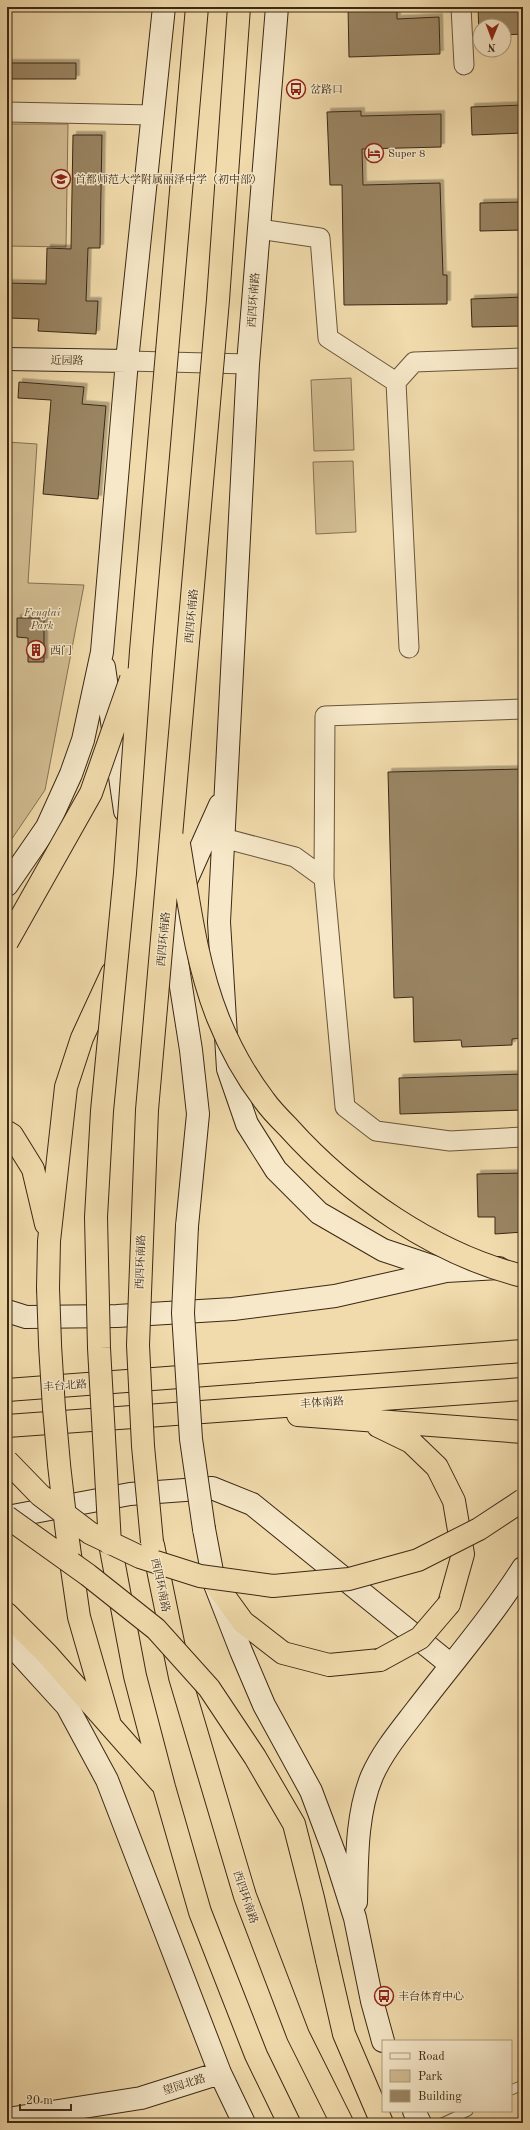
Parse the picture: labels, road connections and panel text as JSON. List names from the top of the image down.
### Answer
{
  "streets": {
    "highway": ["西四环南路", "丰台北路", "丰体南路"],
    "street": ["近园路", "望园北路"]
  },
  "parks": ["Fengtai Park"],
  "places": {
    "bus stop": ["岔路口", "丰台体育中心"],
    "hotel": ["Super 8"],
    "school or university": ["首都师范大学附属丽泽中学（初中部）"],
    "building": ["西门"]
  },
  "legend": ["Road", "Park", "Building"],
  "scale_bar": "20 m",
  "north": "bottom"
}
